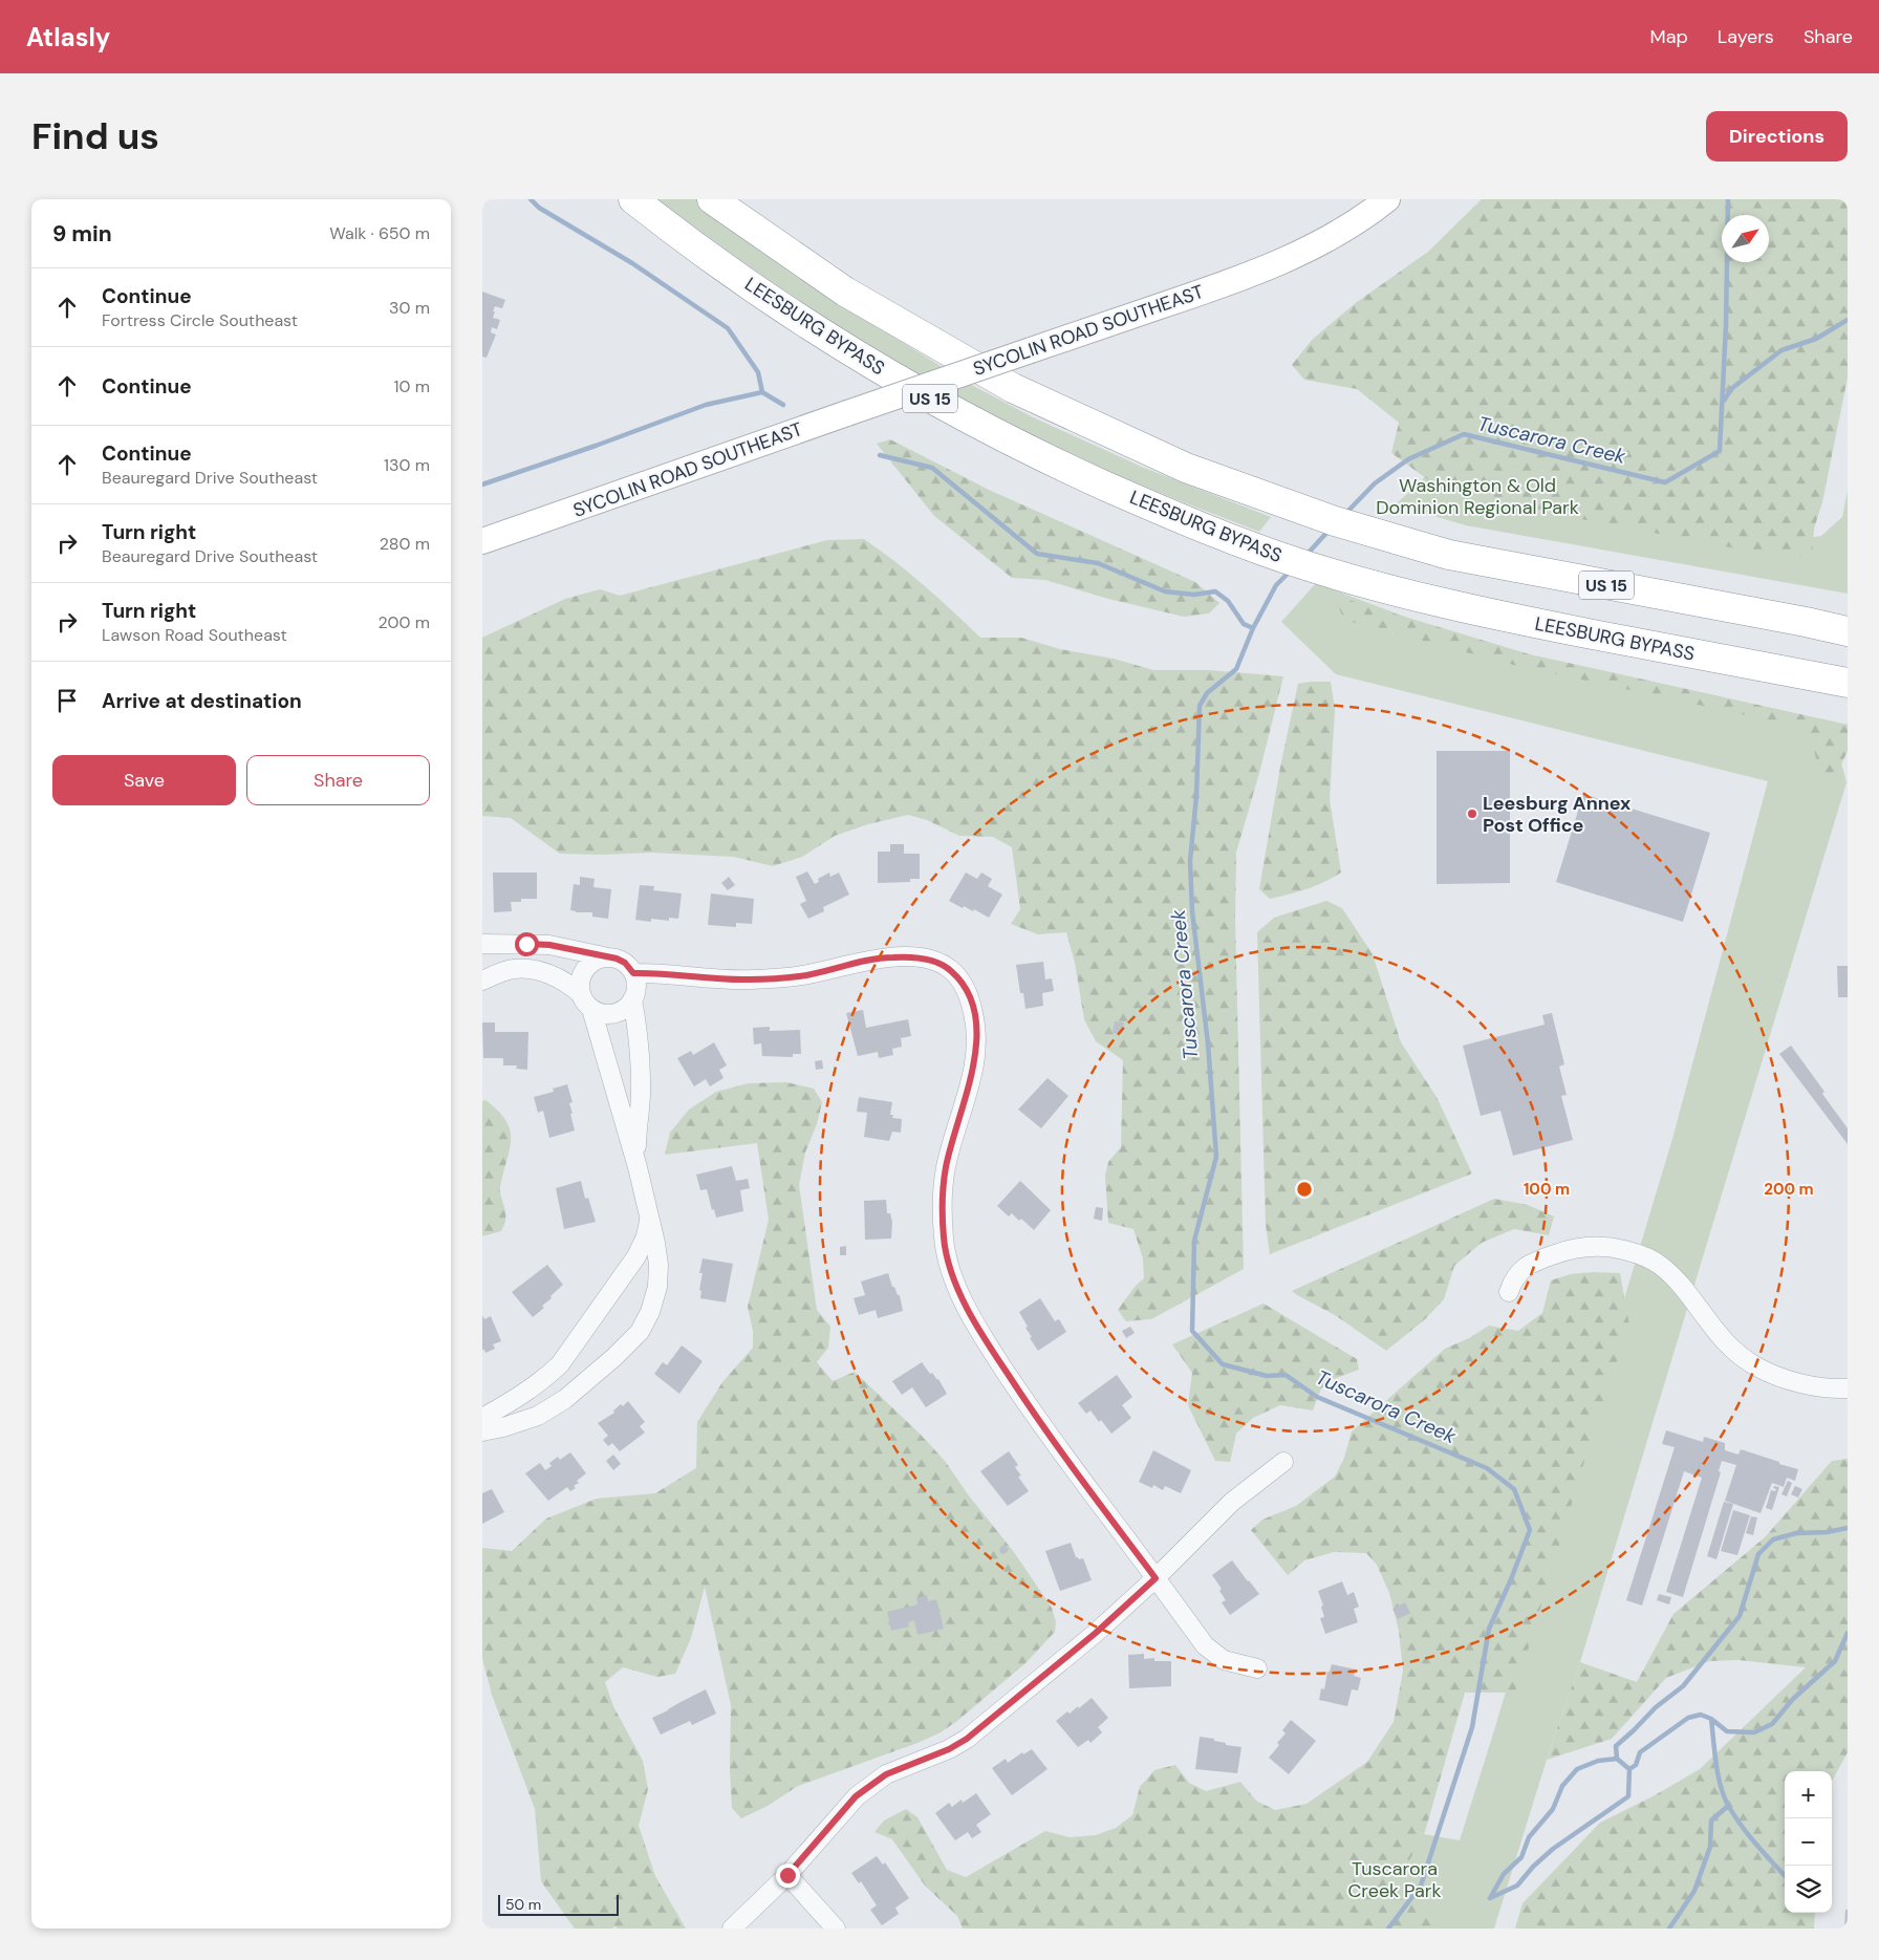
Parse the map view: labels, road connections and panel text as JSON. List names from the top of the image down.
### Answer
{
  "streets": {
    "highway": ["LEESBURG BYPASS", "US 15"],
    "main road": ["SYCOLIN ROAD SOUTHEAST"]
  },
  "water": ["Tuscarora Creek"],
  "parks": ["Washington & Old Dominion Regional Park", "Tuscarora Creek Park"],
  "places": ["Leesburg Annex Post Office"],
  "scale_bar": "50 m",
  "north": "top right",
  "page": {
    "header": "Atlasly",
    "nav": ["Map", "Layers", "Share"],
    "buttons": [
      "Directions",
      ["Save", "Share"]
    ],
    "title": "Find us",
    "heading": ["9 min", "Walk · 650 m"],
    "list": [
      ["Continue", "Fortress Circle Southeast", "30 m"],
      ["Continue", "10 m"],
      ["Continue", "Beauregard Drive Southeast", "130 m"],
      ["Turn right", "Beauregard Drive Southeast", "280 m"],
      ["Turn right", "Lawson Road Southeast", "200 m"],
      "Arrive at destination"
    ],
    "map_buttons": ["+", "−"],
    "scale": "50 m"
  },
  "rings": ["100 m", "200 m"]
}
